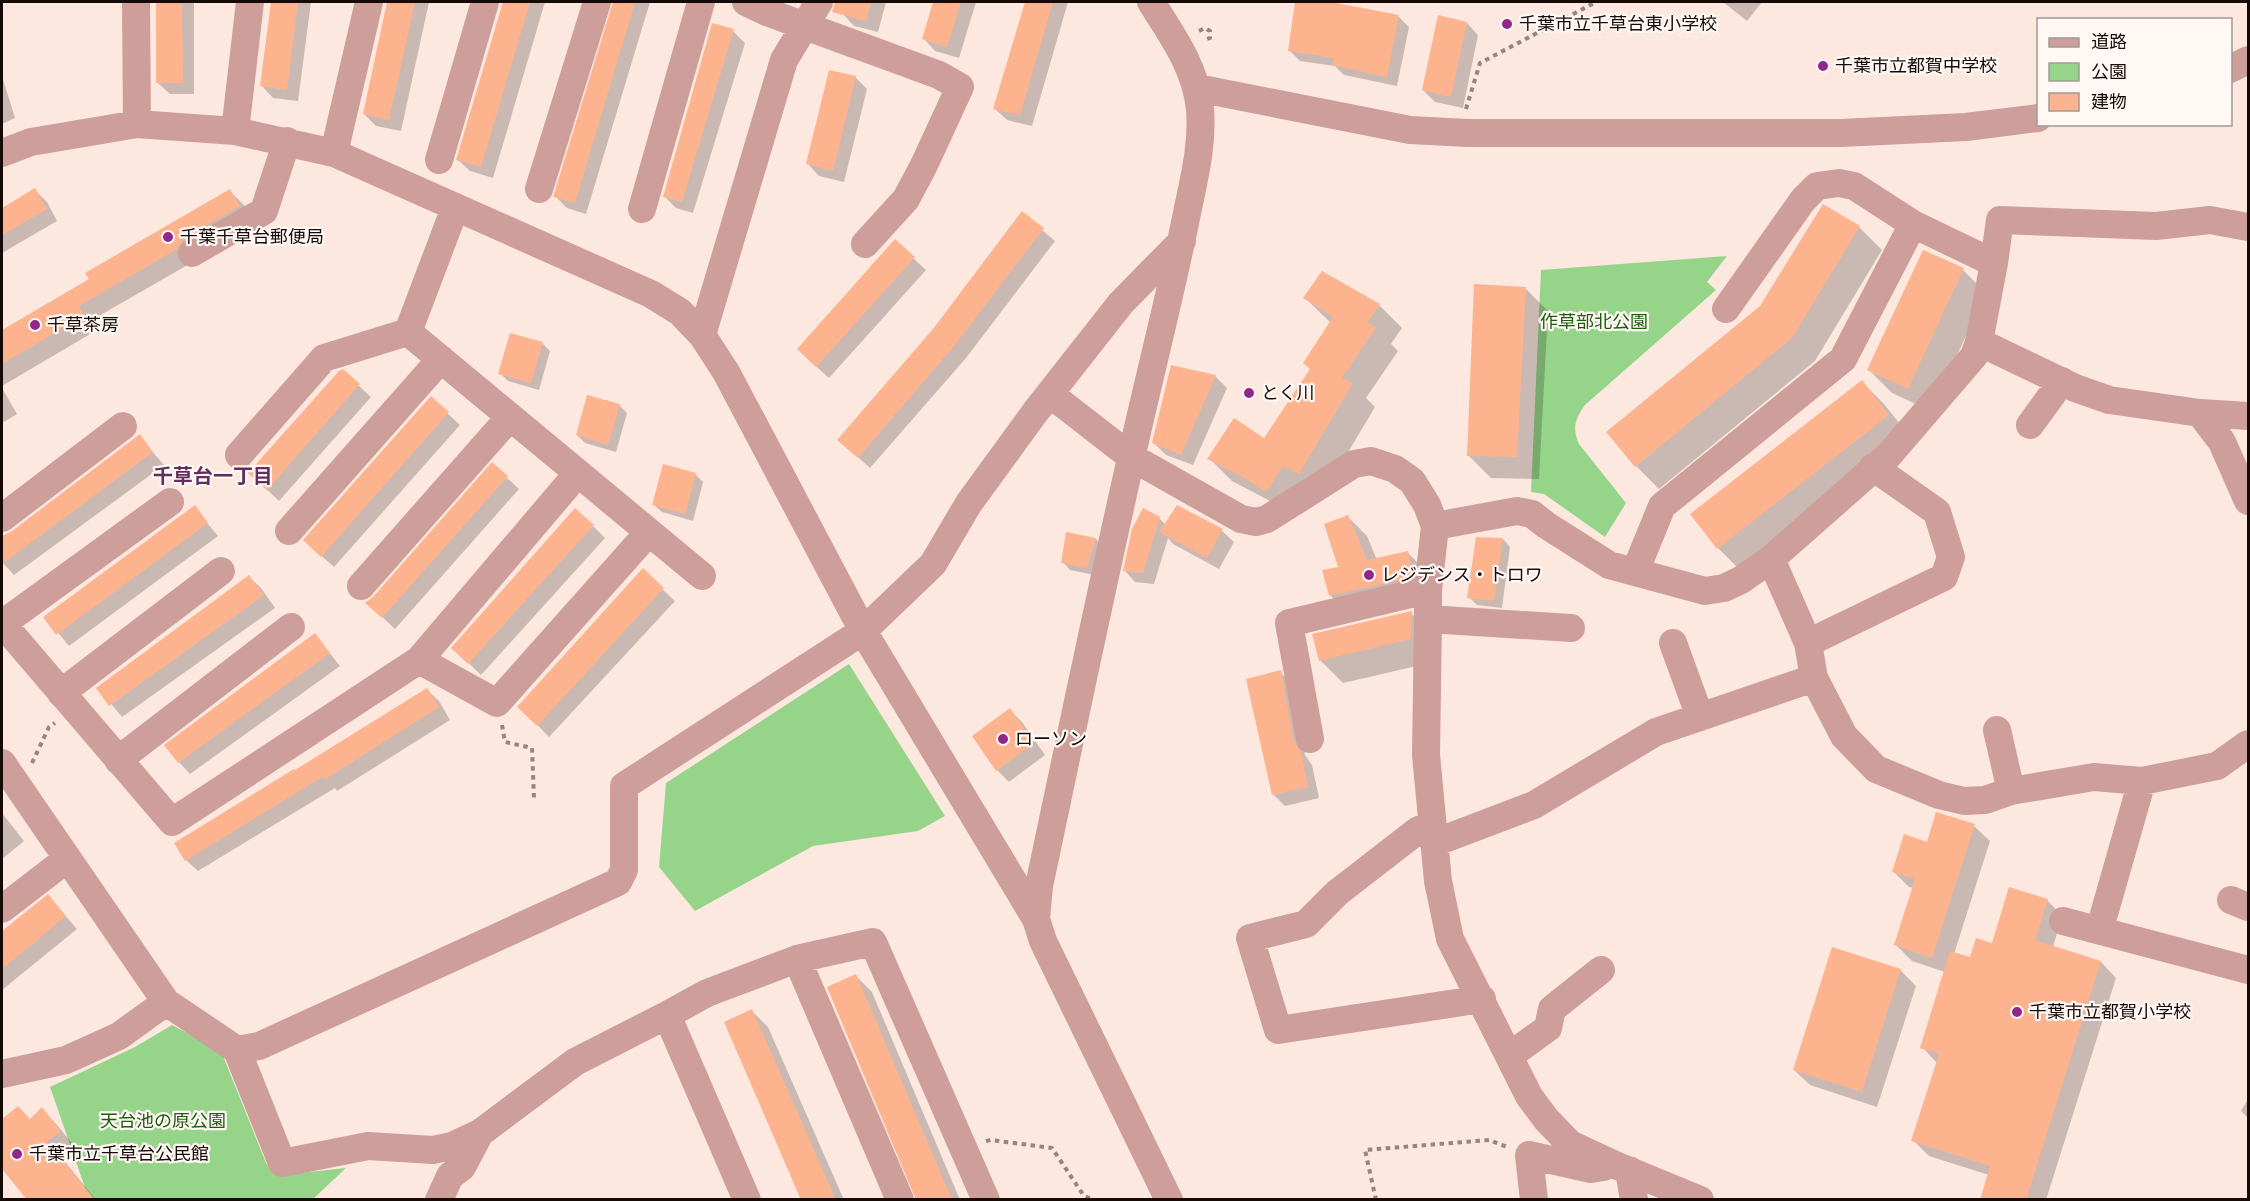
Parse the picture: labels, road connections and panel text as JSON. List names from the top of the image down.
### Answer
{
  "districts": ["千草台一丁目"],
  "parks": ["作草部北公園", "天台池の原公園"],
  "places": [
    "千葉市立千草台東小学校",
    "千葉市立都賀中学校",
    "千葉千草台郵便局",
    "千草茶房",
    "とく川",
    "レジデンス・トロワ",
    "ローソン",
    "千葉市立都賀小学校",
    "千葉市立千草台公民館"
  ],
  "legend": ["道路", "公園", "建物"]
}
